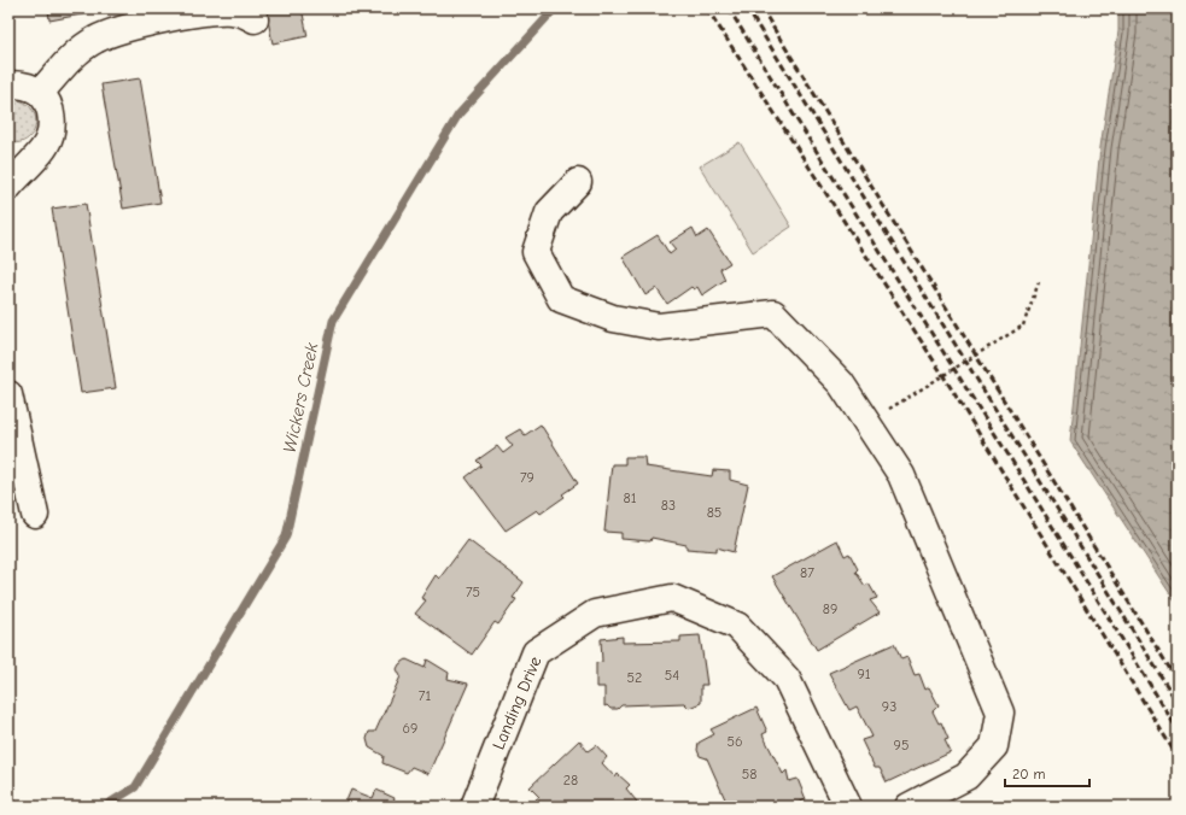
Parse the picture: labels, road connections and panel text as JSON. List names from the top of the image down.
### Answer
{
  "streets": {
    "street": ["Landing Drive"]
  },
  "water": ["Wickers Creek"],
  "house_numbers": [
    "79",
    "81",
    "83",
    "85",
    "87",
    "75",
    "89",
    "91",
    "54",
    "52",
    "71",
    "93",
    "69",
    "56",
    "95",
    "58",
    "28"
  ],
  "scale_bar": "20 m"
}
